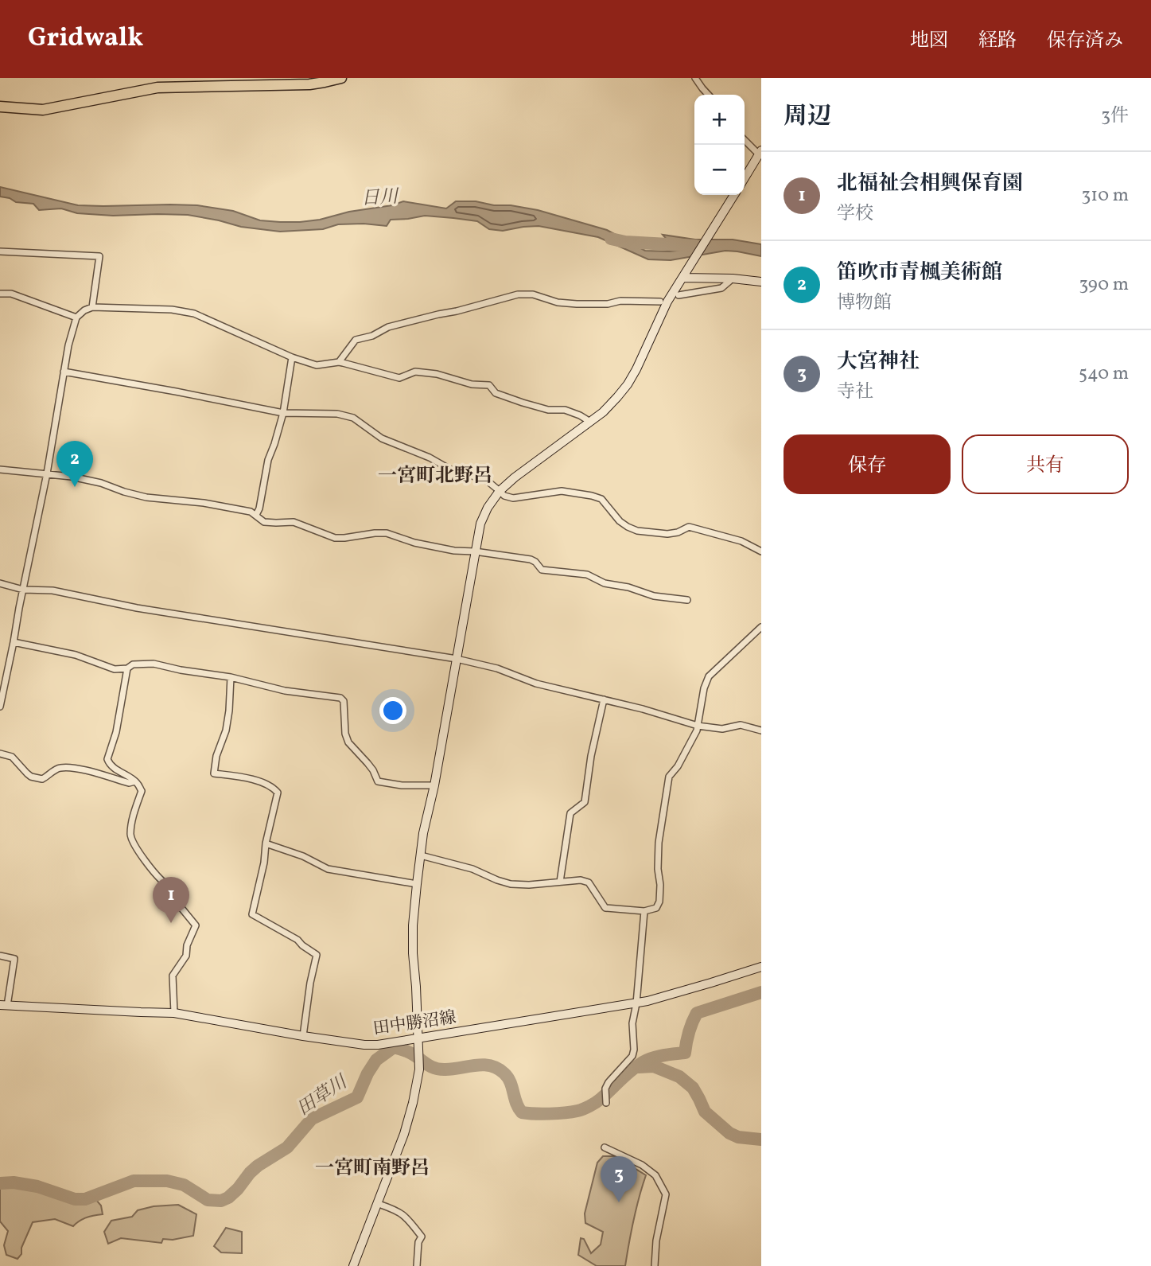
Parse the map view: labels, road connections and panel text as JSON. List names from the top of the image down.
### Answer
{
  "streets": {
    "street": ["田中勝沼線"]
  },
  "districts": ["一宮町北野呂", "一宮町南野呂"],
  "water": ["日川", "田草川"],
  "page": {
    "header": "Gridwalk",
    "nav": ["地図", "経路", "保存済み"],
    "heading": ["周辺", "3件"],
    "map_buttons": ["+", "−"],
    "list": [
      {
        "mark": "1",
        "name": "北福祉会相興保育園",
        "note": "学校",
        "value": "310 m"
      },
      {
        "mark": "2",
        "name": "笛吹市青楓美術館",
        "note": "博物館",
        "value": "390 m"
      },
      {
        "mark": "3",
        "name": "大宮神社",
        "note": "寺社",
        "value": "540 m"
      }
    ],
    "buttons": ["保存", "共有"],
    "pins": ["2", "1", "3"]
  }
}
